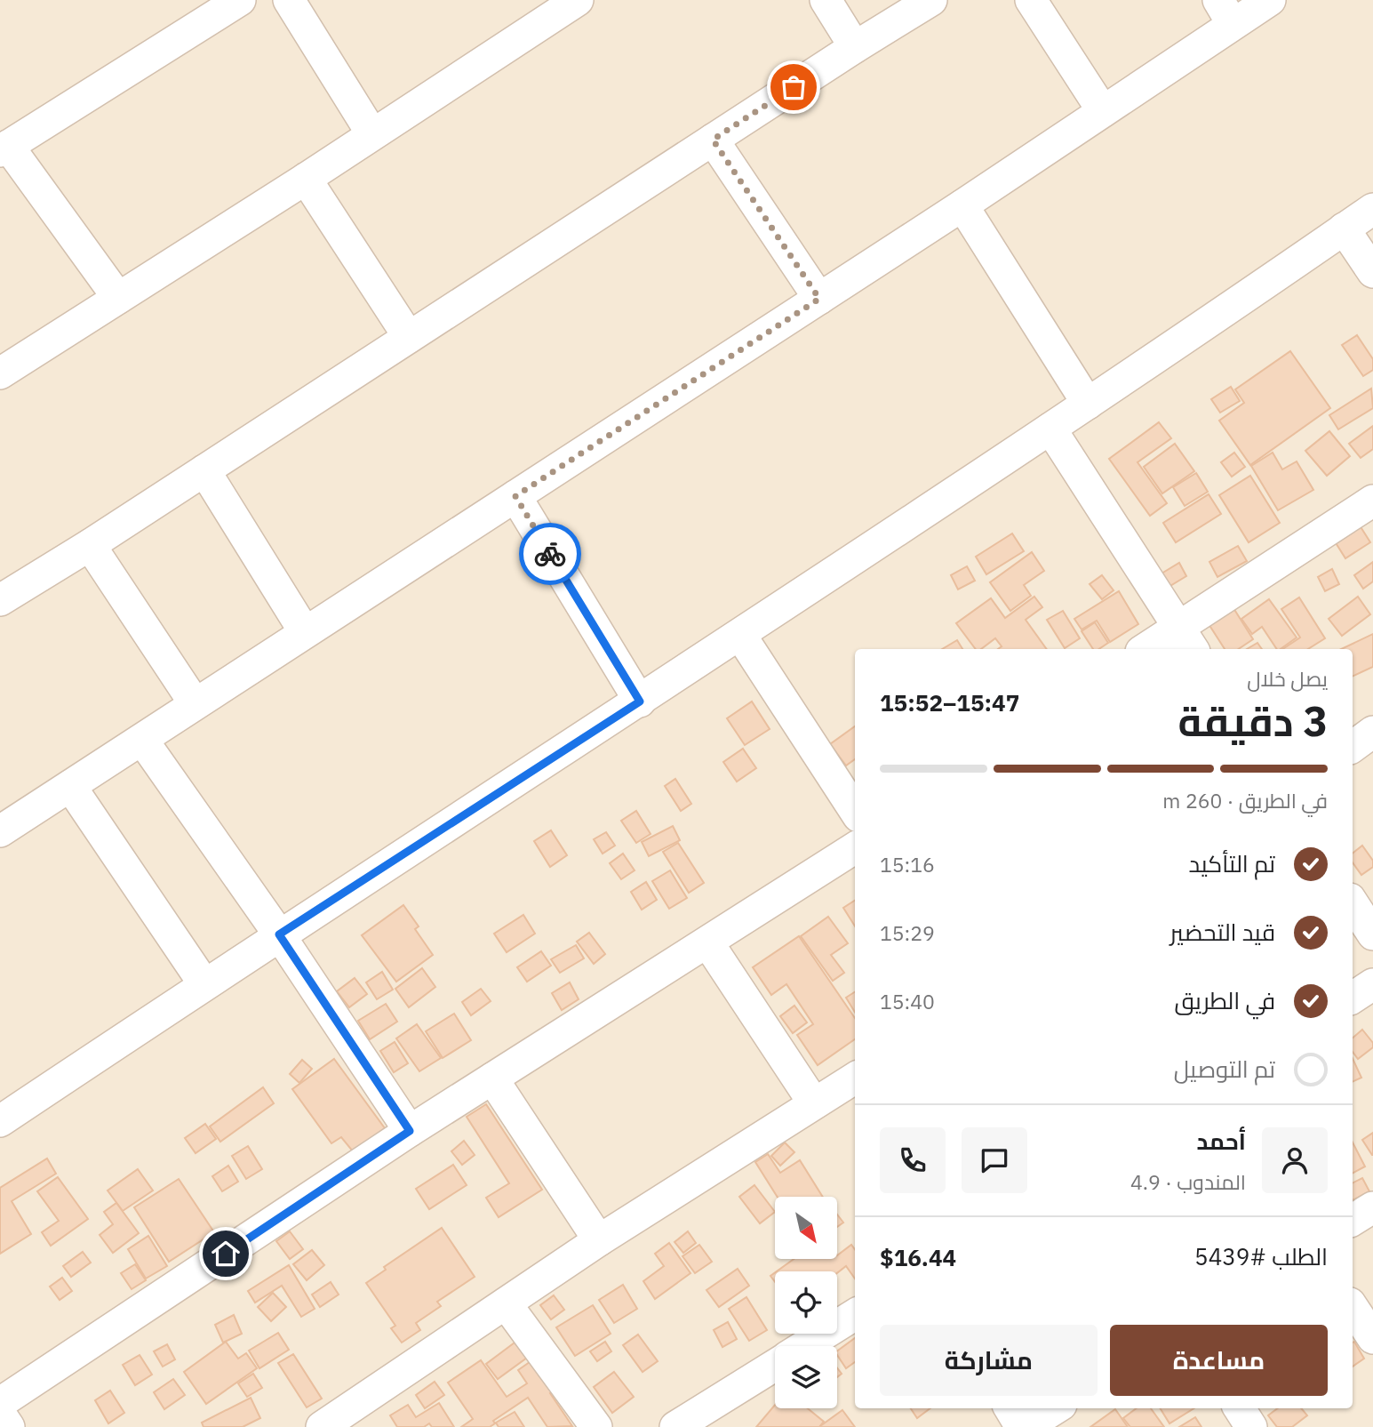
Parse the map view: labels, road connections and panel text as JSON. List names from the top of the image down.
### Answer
{
  "north": "bottom right",
  "page": {
    "heading": ["3 دقيقة", "يصل خلال", "15:47–15:52"],
    "panel": [
      "أحمد",
      "المندوب · 4.9",
      "الطلب #5439",
      "$16.44"
    ],
    "bar": "في الطريق · 260 m",
    "list": [
      ["تم التأكيد", "15:16"],
      ["قيد التحضير", "15:29"],
      ["في الطريق", "15:40"],
      "تم التوصيل"
    ],
    "buttons": ["مساعدة", "مشاركة"]
  }
}
